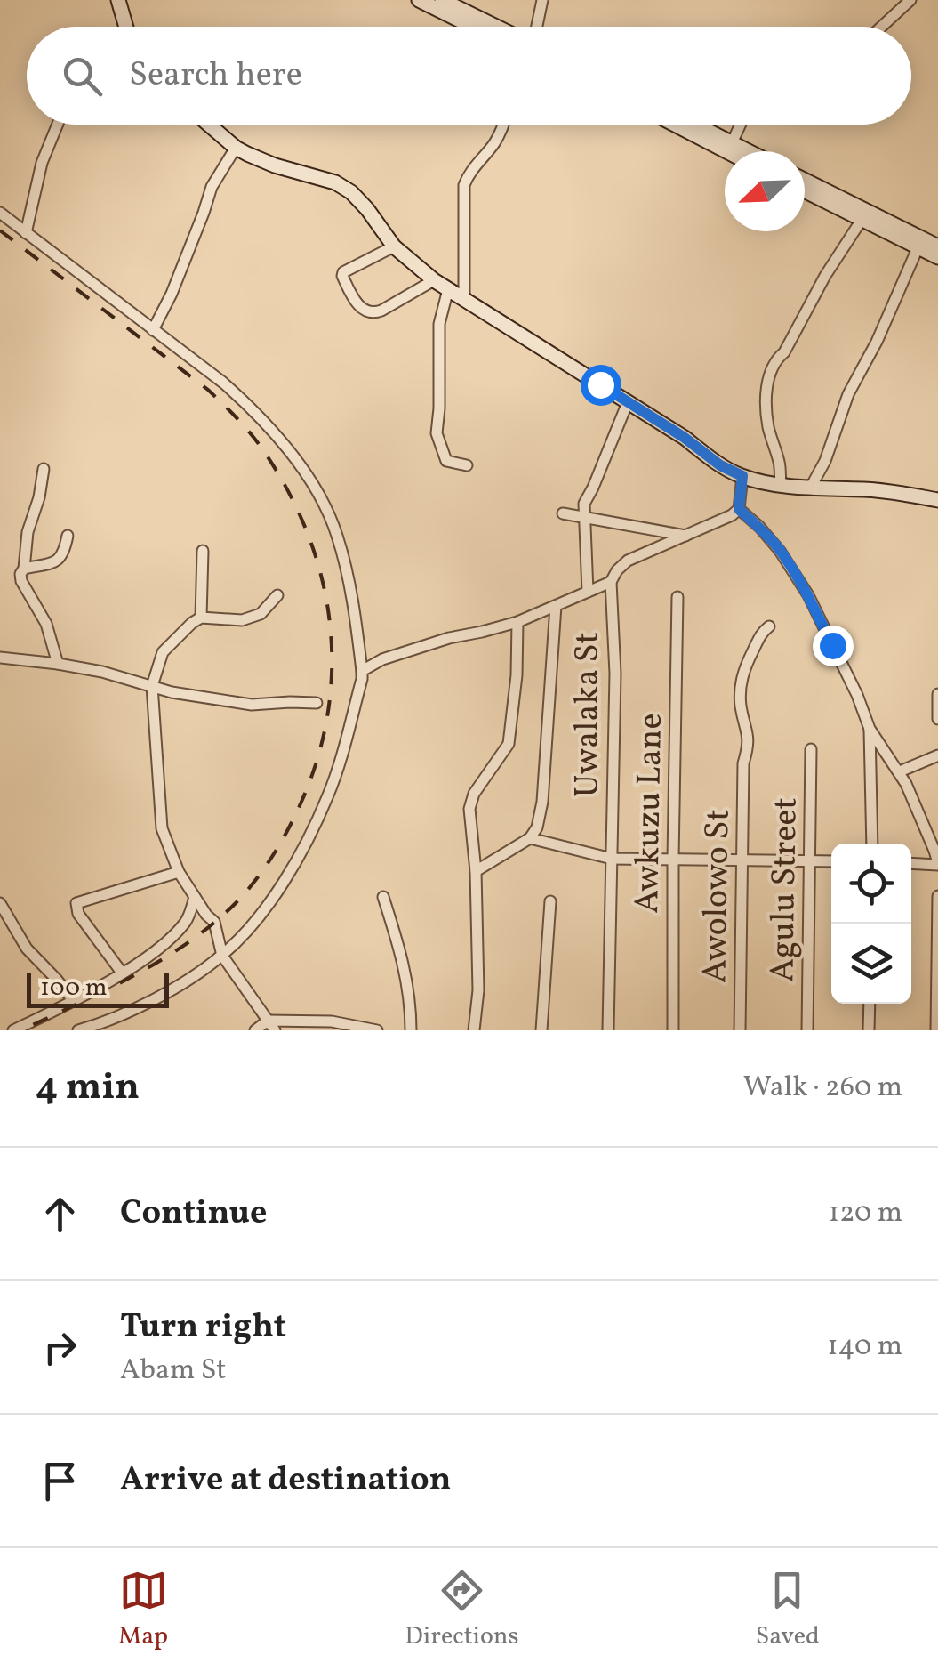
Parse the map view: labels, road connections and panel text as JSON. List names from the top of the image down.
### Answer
{
  "streets": {
    "street": [
      "Uwalaka St",
      "Awkuzu Lane",
      "Agulu Street",
      "Awolowo St"
    ]
  },
  "scale_bar": "100 m",
  "north": "bottom left",
  "page": {
    "search": "Search here",
    "scale": "100 m",
    "heading": ["4 min", "Walk · 260 m"],
    "list": [
      ["Continue", "120 m"],
      ["Turn right", "Abam St", "140 m"],
      "Arrive at destination"
    ],
    "nav": ["Map", "Directions", "Saved"]
  }
}
